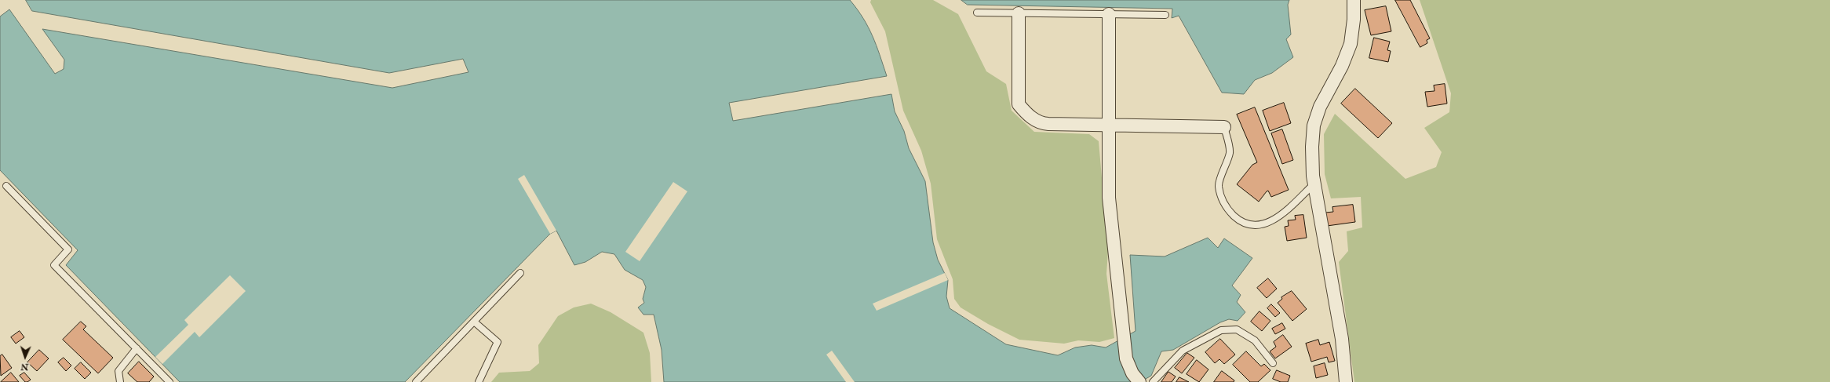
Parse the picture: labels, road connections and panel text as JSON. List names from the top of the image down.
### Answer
{
  "north": "bottom"
}
